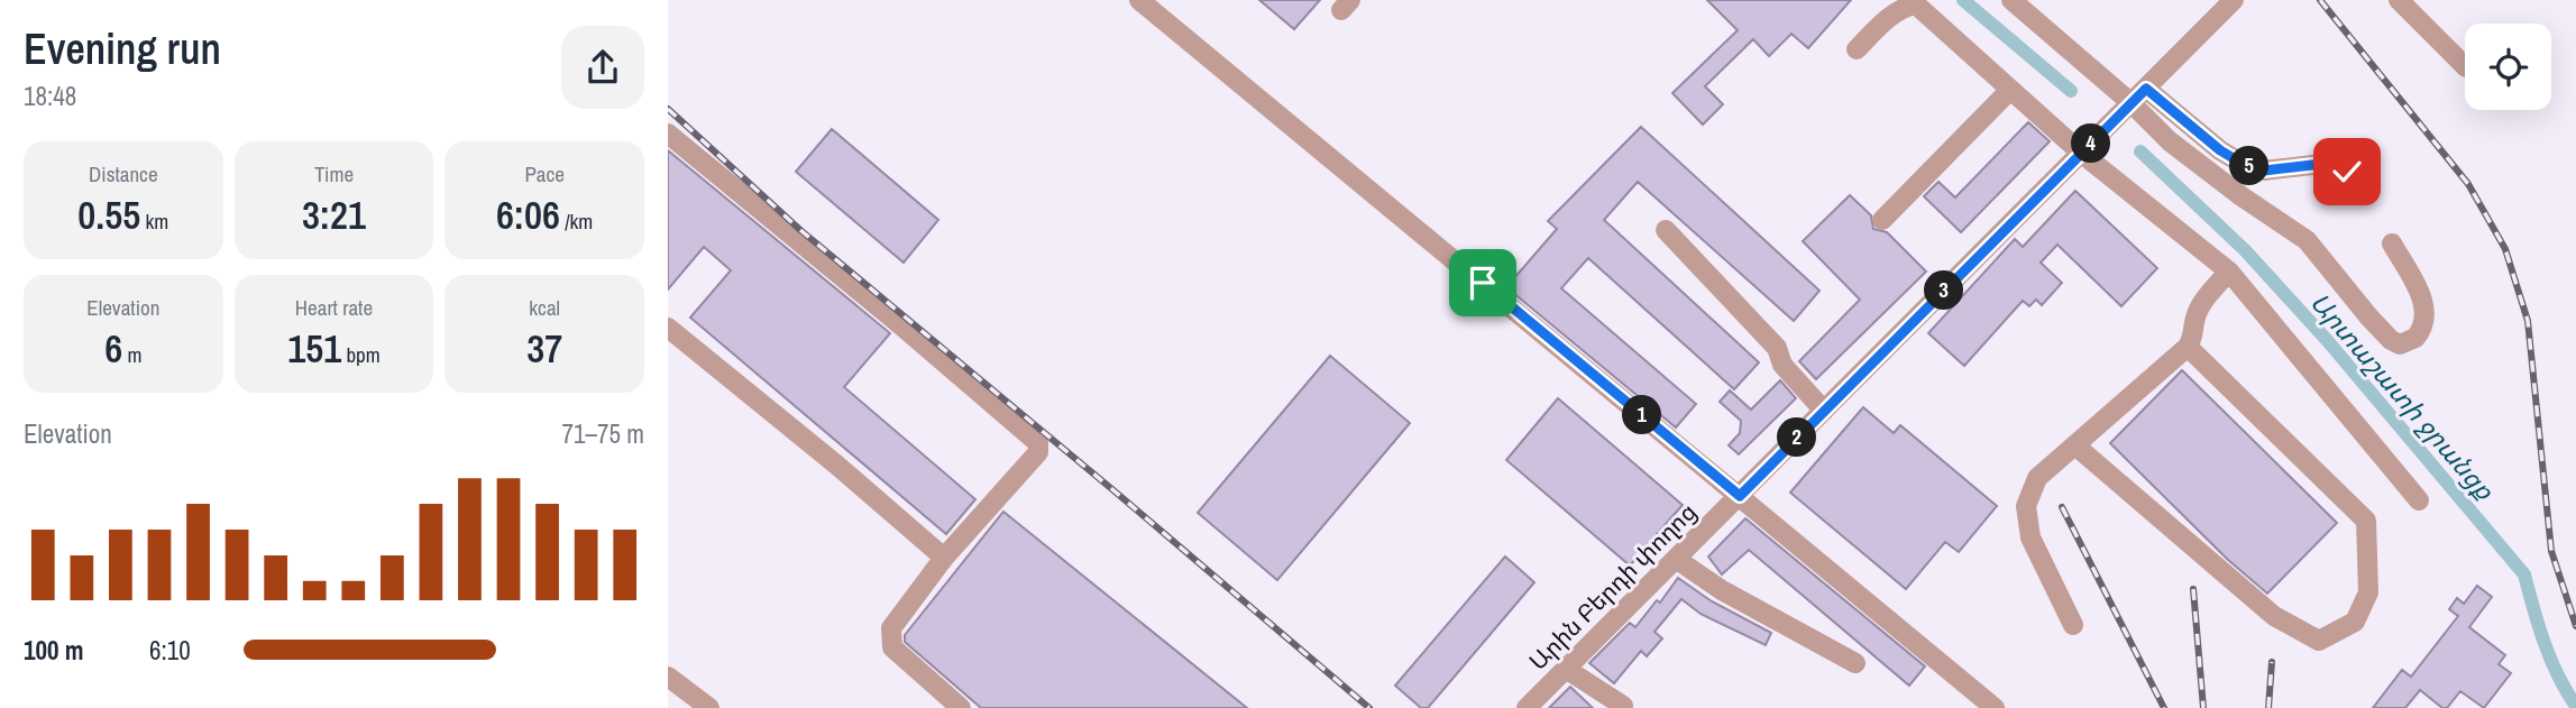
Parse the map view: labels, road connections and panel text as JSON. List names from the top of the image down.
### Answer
{
  "streets": {
    "street": ["Արին Բերդի փողոց"]
  },
  "water": ["Արտաշատի ջրանցք"],
  "page": {
    "heading": ["Evening run", "18:48"],
    "pins": [
      "4",
      "5",
      "3",
      "1",
      "2"
    ],
    "stats": [
      ["Distance", "0.55 km"],
      ["Time", "3:21"],
      ["Pace", "6:06 /km"],
      ["Elevation", "6 m"],
      ["Heart rate", "151 bpm"],
      ["kcal", "37"]
    ],
    "chart": ["Elevation", "71–75 m"],
    "list": [
      {
        "name": "100 m",
        "note": "6:10"
      }
    ]
  }
}
